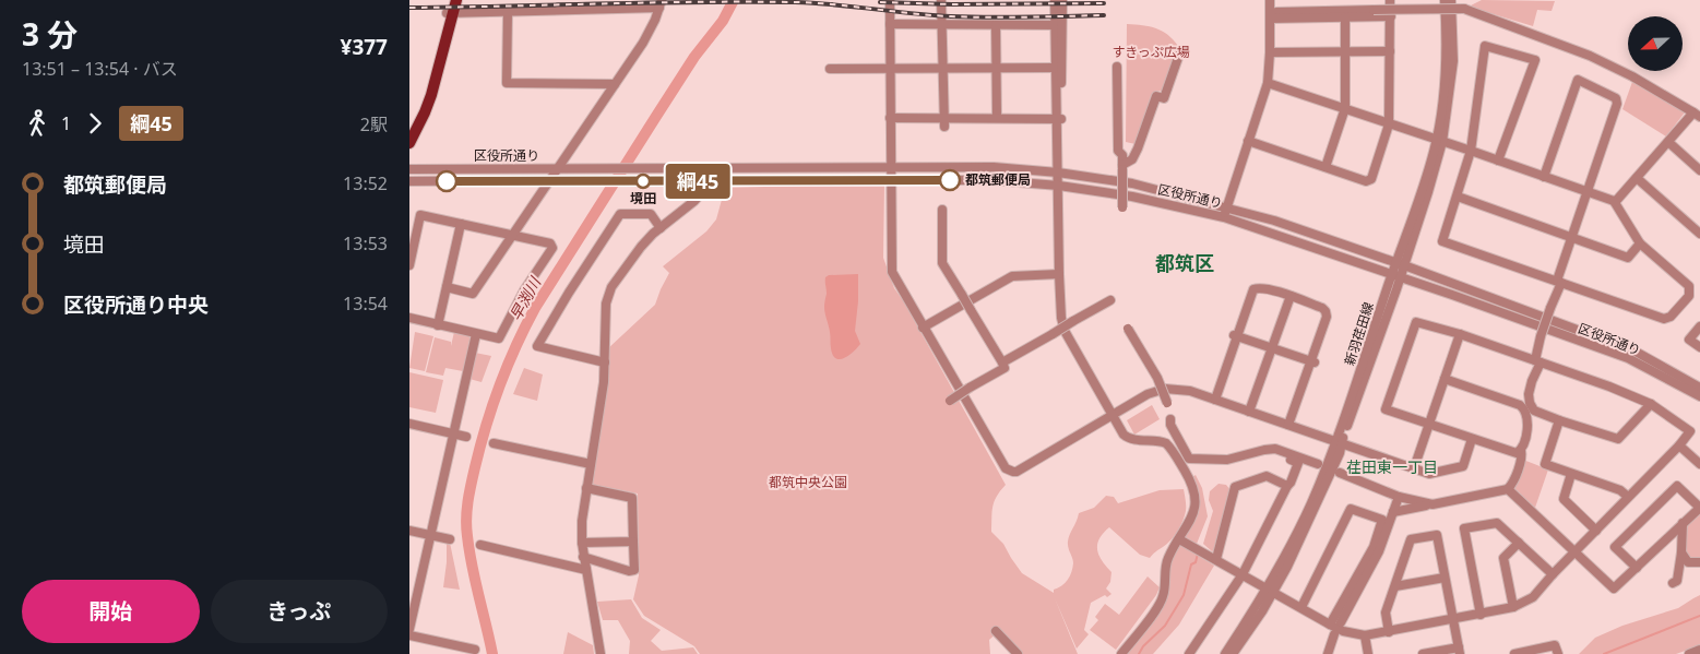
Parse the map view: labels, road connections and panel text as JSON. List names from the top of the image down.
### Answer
{
  "streets": {
    "street": ["区役所通り", "新羽荏田線"]
  },
  "crossings": [
    ["区役所通り", "新羽荏田線"]
  ],
  "districts": ["都筑区", "荏田東一丁目"],
  "water": ["早渕川"],
  "parks": ["すきっぷ広場", "都筑中央公園"],
  "places": ["都筑郵便局", "境田"],
  "lines": ["bus line 綱45"],
  "north": "left",
  "page": {
    "heading": ["3 分", "13:51 – 13:54 · バス", "¥377"],
    "on_map": "綱45",
    "legs": ["1", "綱45", "2駅"],
    "list": [
      {
        "name": "都筑郵便局",
        "value": "13:52"
      },
      {
        "name": "境田",
        "value": "13:53"
      },
      {
        "name": "区役所通り中央",
        "value": "13:54"
      }
    ],
    "buttons": ["開始", "きっぷ"]
  }
}
